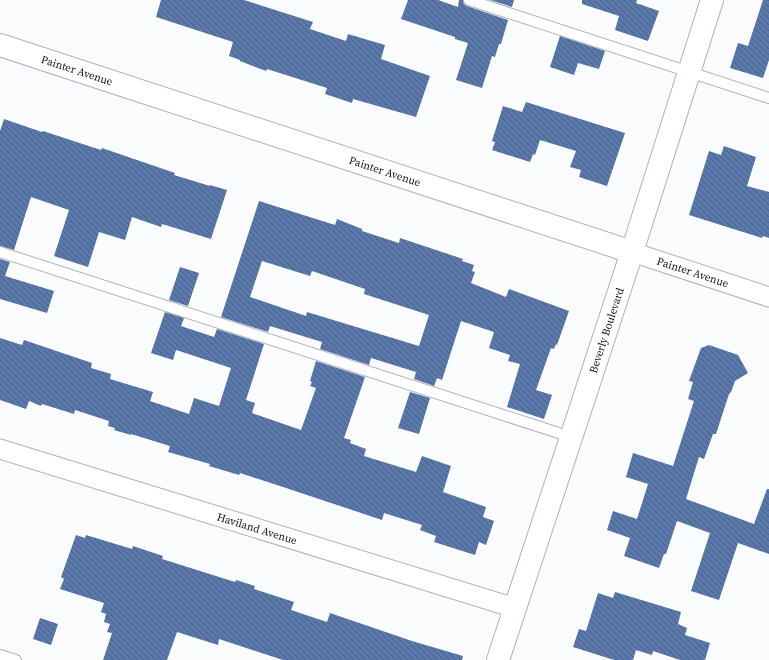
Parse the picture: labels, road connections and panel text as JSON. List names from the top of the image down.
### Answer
{
  "streets": {
    "street": ["Painter Avenue", "Beverly Boulevard", "Haviland Avenue"]
  },
  "crossings": [
    ["Painter Avenue", "Beverly Boulevard"],
    ["Beverly Boulevard", "Haviland Avenue"]
  ]
}
